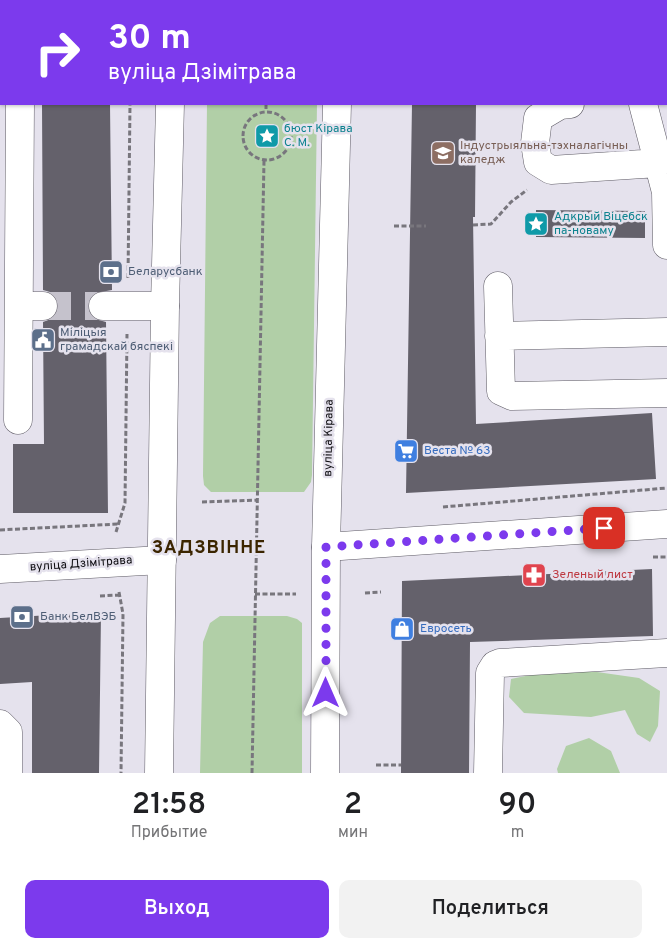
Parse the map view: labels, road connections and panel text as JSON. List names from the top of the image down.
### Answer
{
  "streets": {
    "main road": ["вуліца Кірава", "вуліца Дзімітрава"]
  },
  "districts": ["ЗАДЗВІННЕ"],
  "places": {
    "place": ["бюст Кірава С. М.", "Адкрый Віцебск па-новаму"],
    "school or university": ["Індустрыяльна-тэхналагічны каледж"],
    "bank": ["Беларусбанк", "Банк БелВЭБ"],
    "public building": ["Міліцыя грамадскай бяспекі"],
    "supermarket": ["Веста № 63"],
    "pharmacy": ["Зеленый лист"],
    "shop": ["Евросеть"]
  },
  "page": {
    "turn": ["30 m", "вуліца Дзімітрава"],
    "eta": [
      "21:58",
      "Прибытие",
      "2",
      "мин",
      "90",
      "m"
    ],
    "buttons": ["Выход", "Поделиться"]
  }
}
